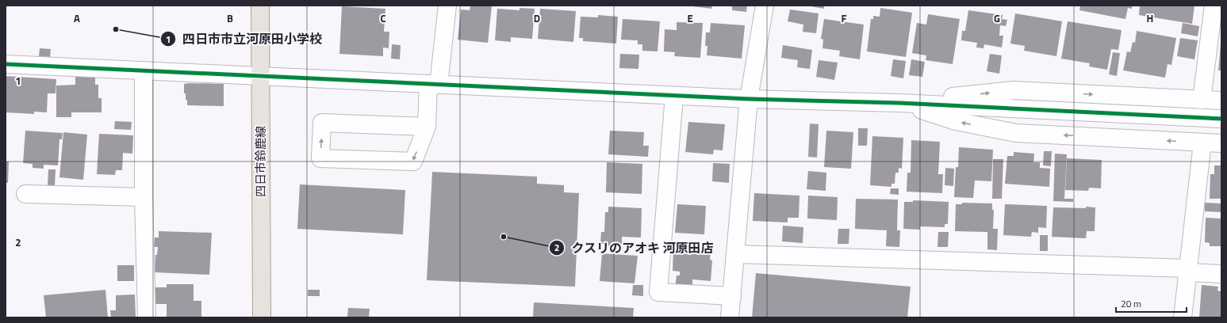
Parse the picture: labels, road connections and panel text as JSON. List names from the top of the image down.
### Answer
{
  "streets": {
    "main road": ["四日市鈴鹿線"]
  },
  "places": ["四日市市立河原田小学校", "クスリのアオキ 河原田店"],
  "scale_bar": "20 m",
  "grid": {
    "columns": [
      "A",
      "B",
      "C",
      "D",
      "E",
      "F",
      "G",
      "H"
    ],
    "rows": ["1", "2"]
  }
}
